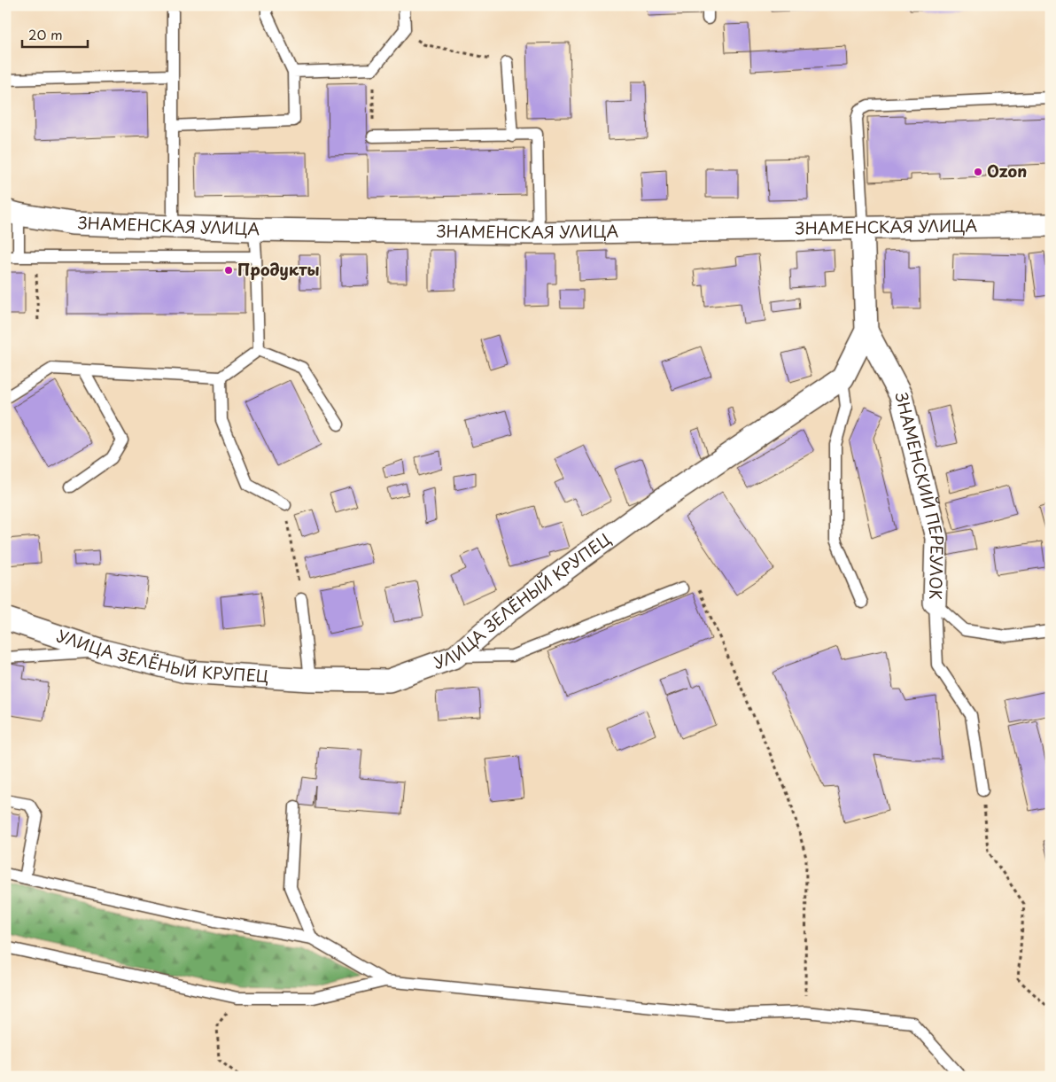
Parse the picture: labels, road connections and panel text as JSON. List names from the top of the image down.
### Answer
{
  "streets": {
    "street": ["ЗНАМЕНСКАЯ УЛИЦА", "ЗНАМЕНСКИЙ ПЕРЕУЛОК", "УЛИЦА ЗЕЛЁНЫЙ КРУПЕЦ"]
  },
  "crossings": [
    ["ЗНАМЕНСКАЯ УЛИЦА", "УЛИЦА ЗЕЛЁНЫЙ КРУПЕЦ"],
    ["ЗНАМЕНСКИЙ ПЕРЕУЛОК", "УЛИЦА ЗЕЛЁНЫЙ КРУПЕЦ"]
  ],
  "places": ["Ozon", "Продукты"],
  "scale_bar": "20 m"
}
